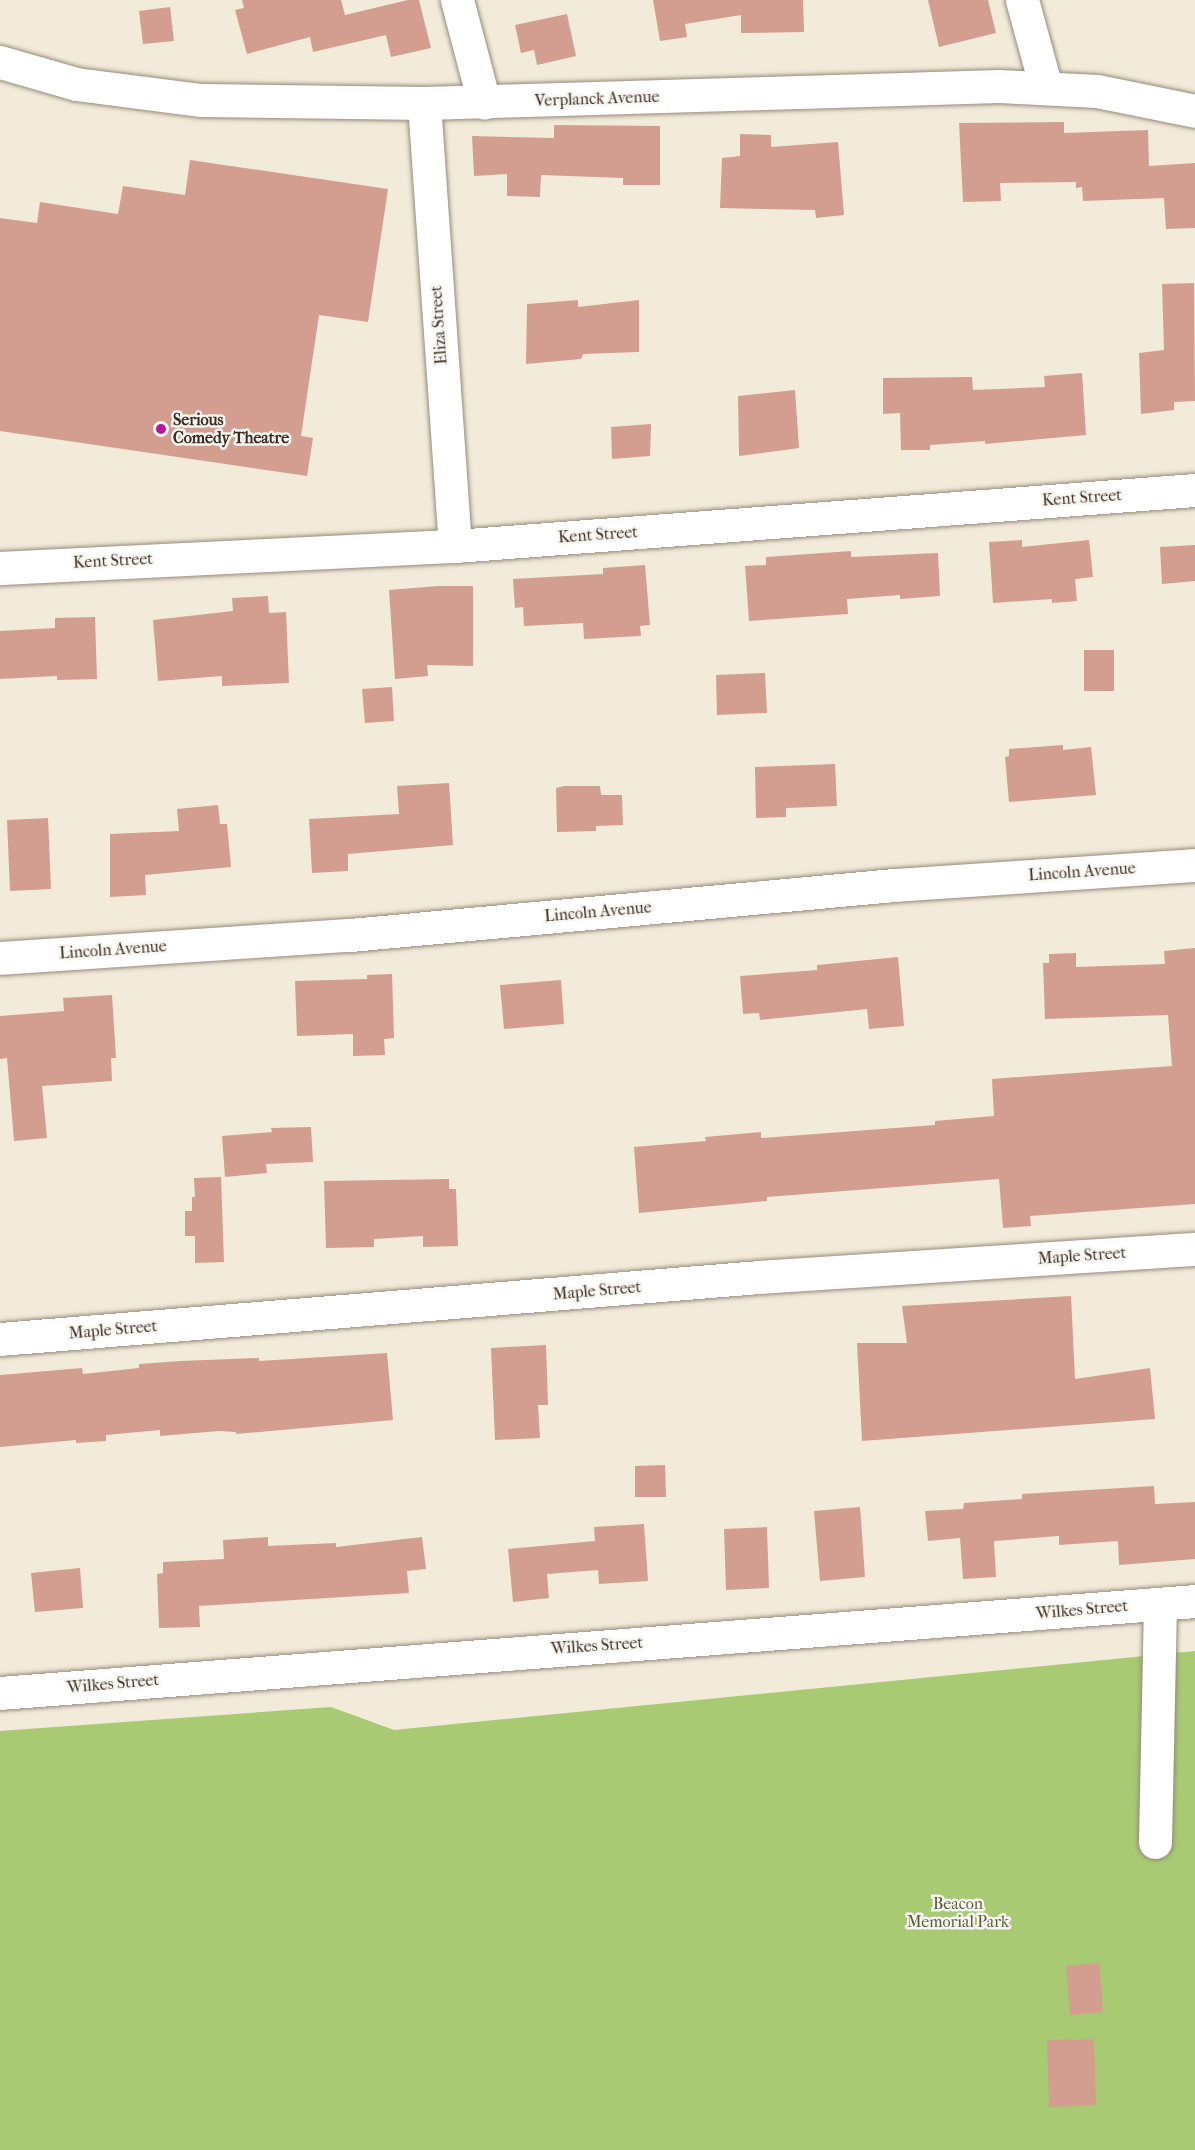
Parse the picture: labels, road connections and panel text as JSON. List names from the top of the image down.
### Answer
{
  "streets": {
    "street": [
      "Verplanck Avenue",
      "Eliza Street",
      "Kent Street",
      "Lincoln Avenue",
      "Maple Street",
      "Wilkes Street"
    ]
  },
  "crossings": [
    ["Verplanck Avenue", "Eliza Street"],
    ["Eliza Street", "Kent Street"]
  ],
  "parks": ["Beacon Memorial Park"],
  "places": ["Serious Comedy Theatre"]
}
